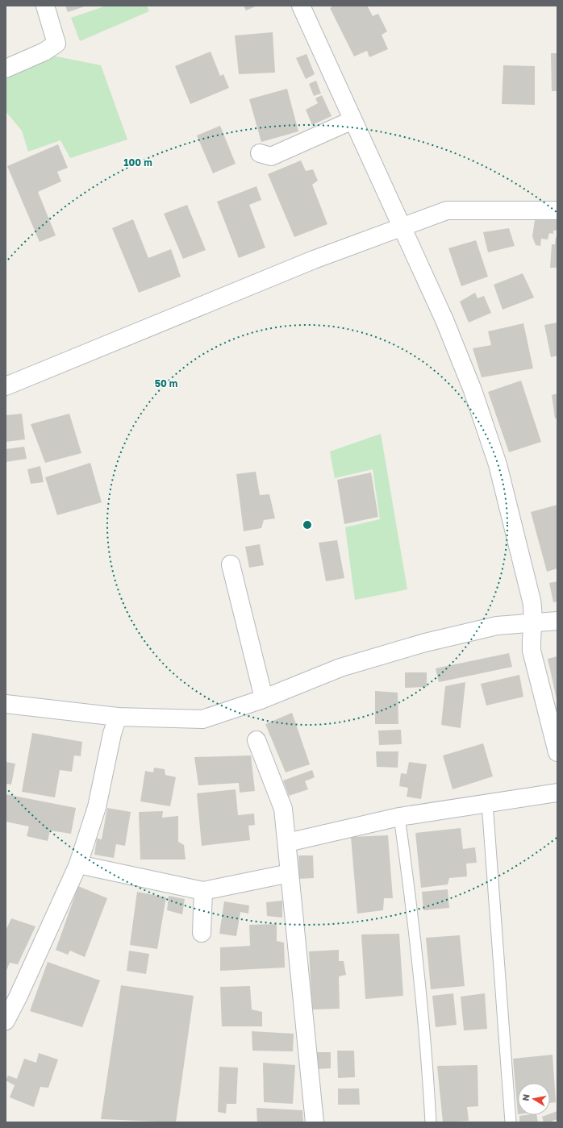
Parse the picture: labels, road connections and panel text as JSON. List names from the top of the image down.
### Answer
{
  "north": "left",
  "rings": ["100 m", "50 m"]
}
